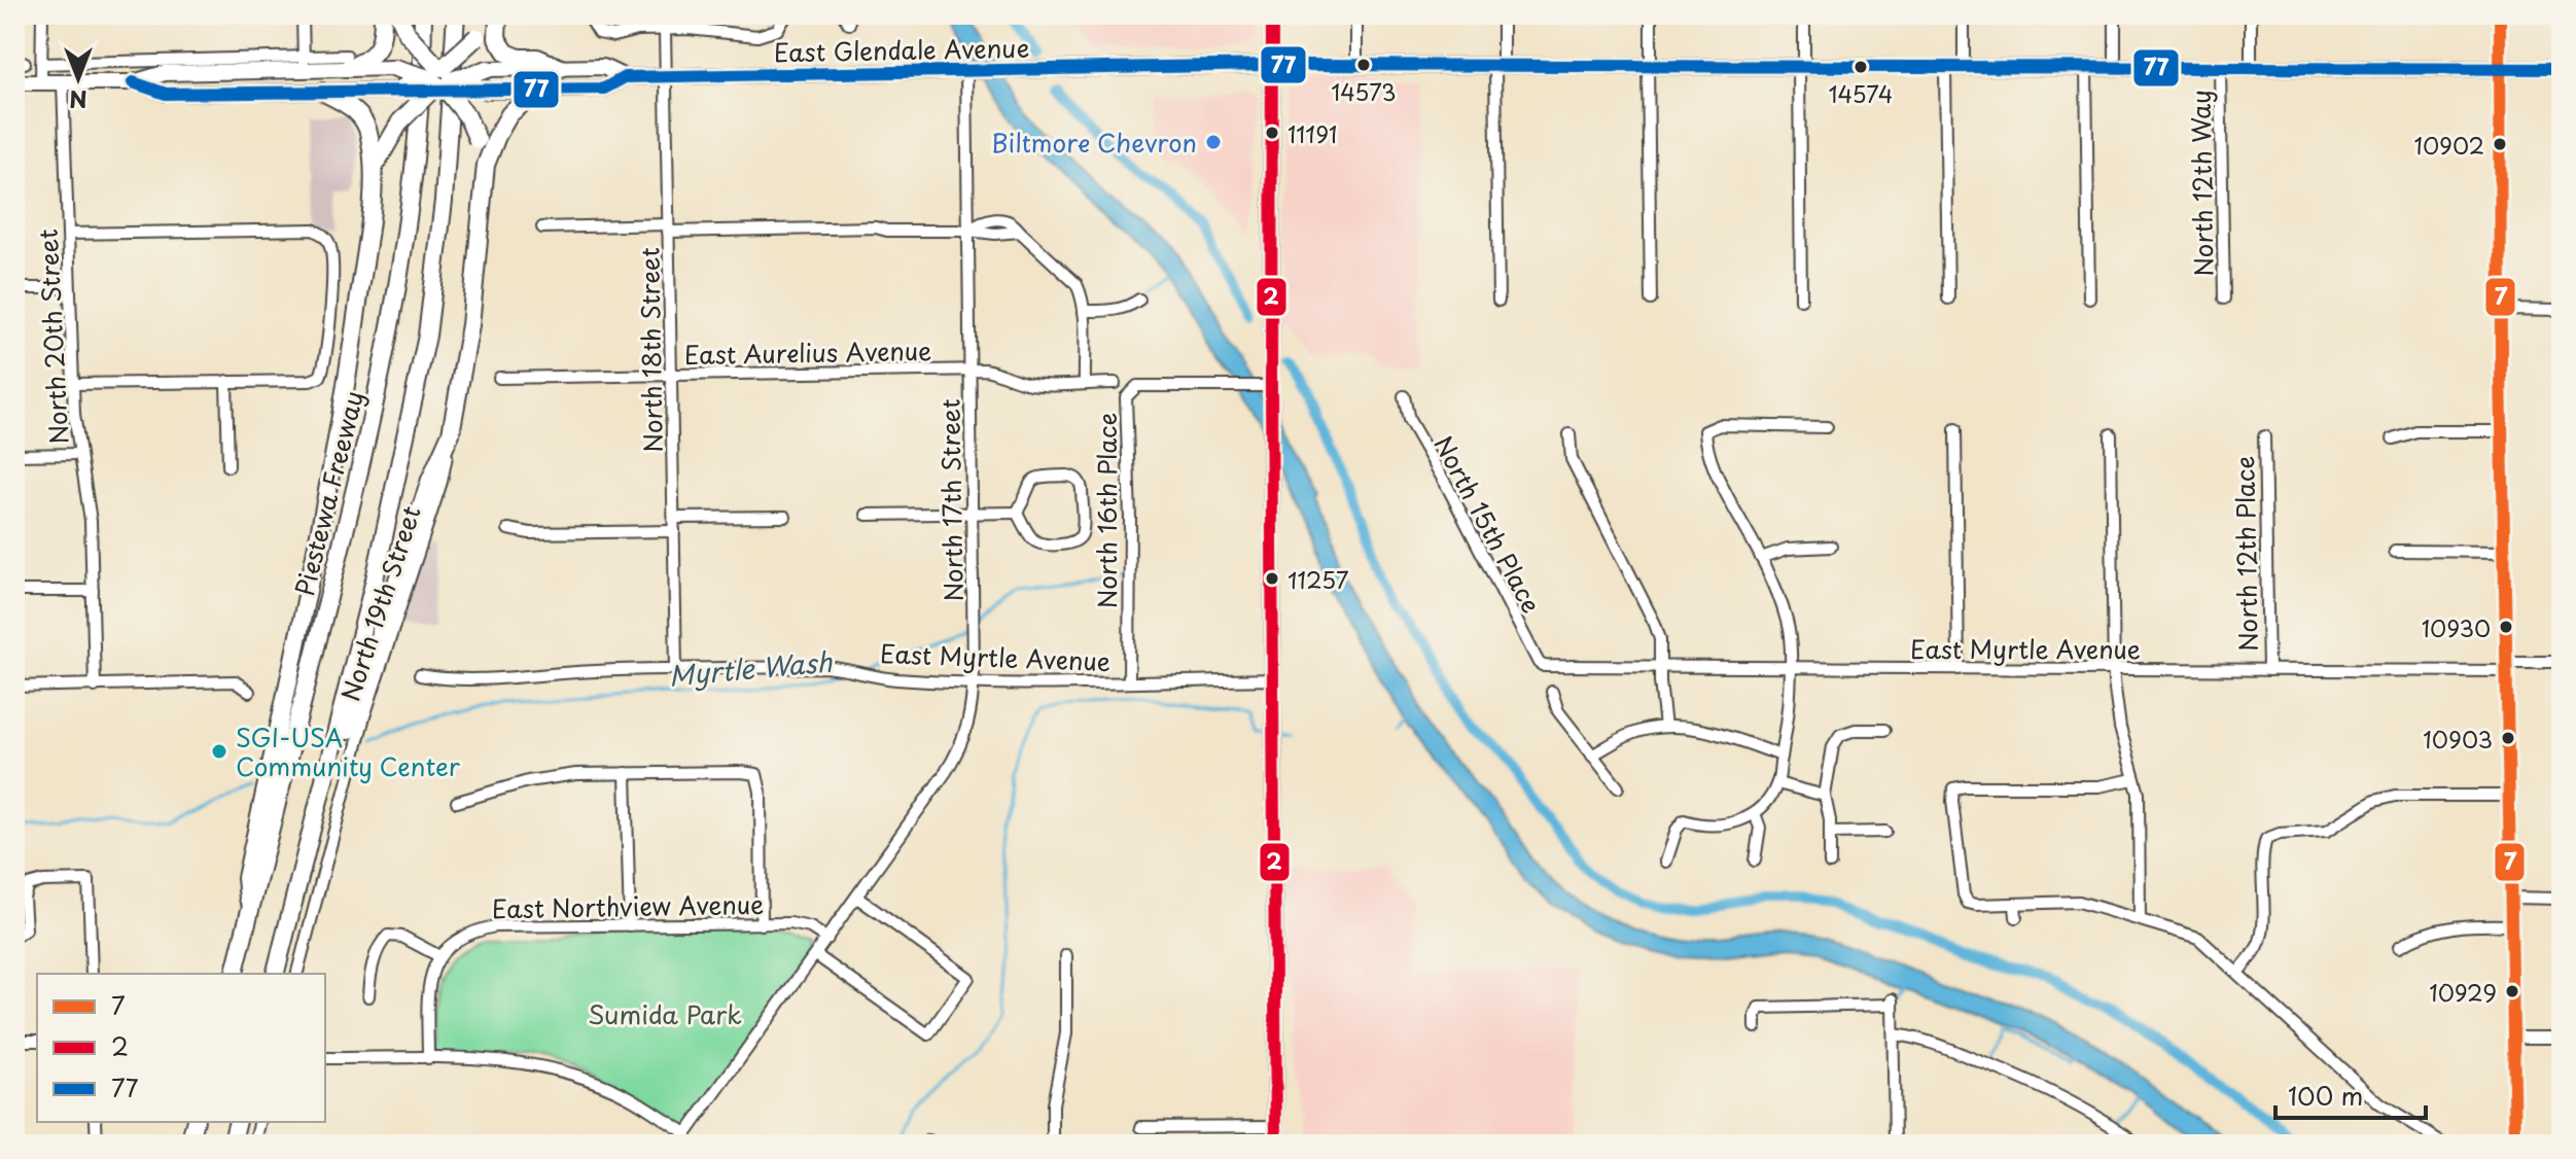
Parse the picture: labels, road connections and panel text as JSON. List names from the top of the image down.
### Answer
{
  "streets": {
    "highway": ["Piestewa Freeway"],
    "main road": ["East Glendale Avenue"],
    "street": [
      "North 12th Way",
      "North 20th Street",
      "North 18th Street",
      "East Aurelius Avenue",
      "North 17th Street",
      "North 16th Place",
      "North 15th Place",
      "North 12th Place",
      "North 19th Street",
      "East Myrtle Avenue",
      "East Northview Avenue"
    ]
  },
  "crossings": [
    ["East Glendale Avenue", "North 12th Way"],
    ["East Glendale Avenue", "North 18th Street"],
    ["East Glendale Avenue", "North 17th Street"],
    ["North 18th Street", "East Aurelius Avenue"],
    ["North 18th Street", "East Myrtle Avenue"],
    ["East Aurelius Avenue", "North 17th Street"],
    ["East Aurelius Avenue", "North 16th Place"],
    ["North 17th Street", "East Myrtle Avenue"],
    ["North 17th Street", "East Northview Avenue"],
    ["North 16th Place", "East Myrtle Avenue"],
    ["North 15th Place", "East Myrtle Avenue"],
    ["North 12th Place", "East Myrtle Avenue"]
  ],
  "water": ["Myrtle Wash"],
  "parks": ["Sumida Park"],
  "places": [
    "14573",
    "14574",
    "11191",
    "Biltmore Chevron",
    "10902",
    "11257",
    "10930",
    "10903",
    "SGI-USA Community Center",
    "10929"
  ],
  "lines": ["transit line 7", "transit line 2", "transit line 77"],
  "legend": ["7", "2", "77"],
  "scale_bar": "100 m",
  "north": "bottom"
}
